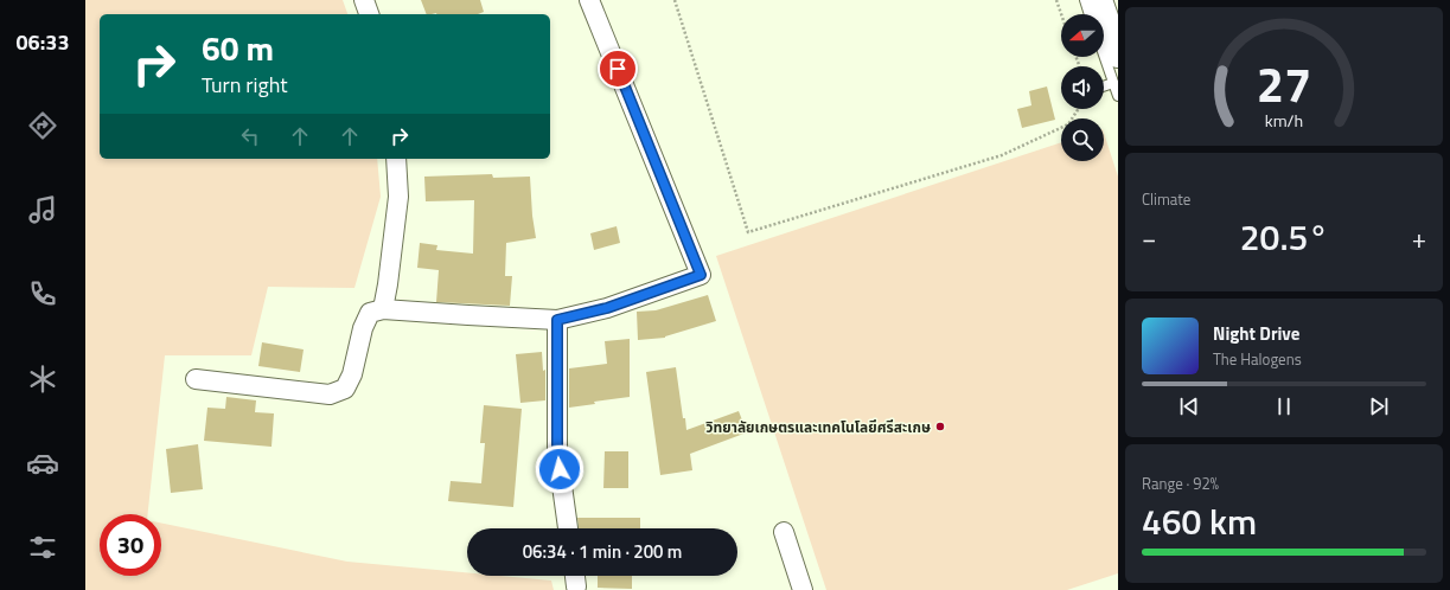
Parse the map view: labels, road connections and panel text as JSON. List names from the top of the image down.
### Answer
{
  "places": ["วิทยาลัยเกษตรและเทคโนโลยีศรีสะเกษ"],
  "north": "left",
  "page": {
    "tabs": "06:33",
    "turn": ["60 m", "Turn right"],
    "tile": [
      "Climate",
      ["Range · 92%", "460 km"]
    ],
    "heat": ["−", "20.5°", "+"],
    "song": ["Night Drive", "The Halogens"],
    "limit": "30",
    "trip": "06:34 · 1 min · 200 m",
    "gauge": ["27", "km/h"]
  }
}
